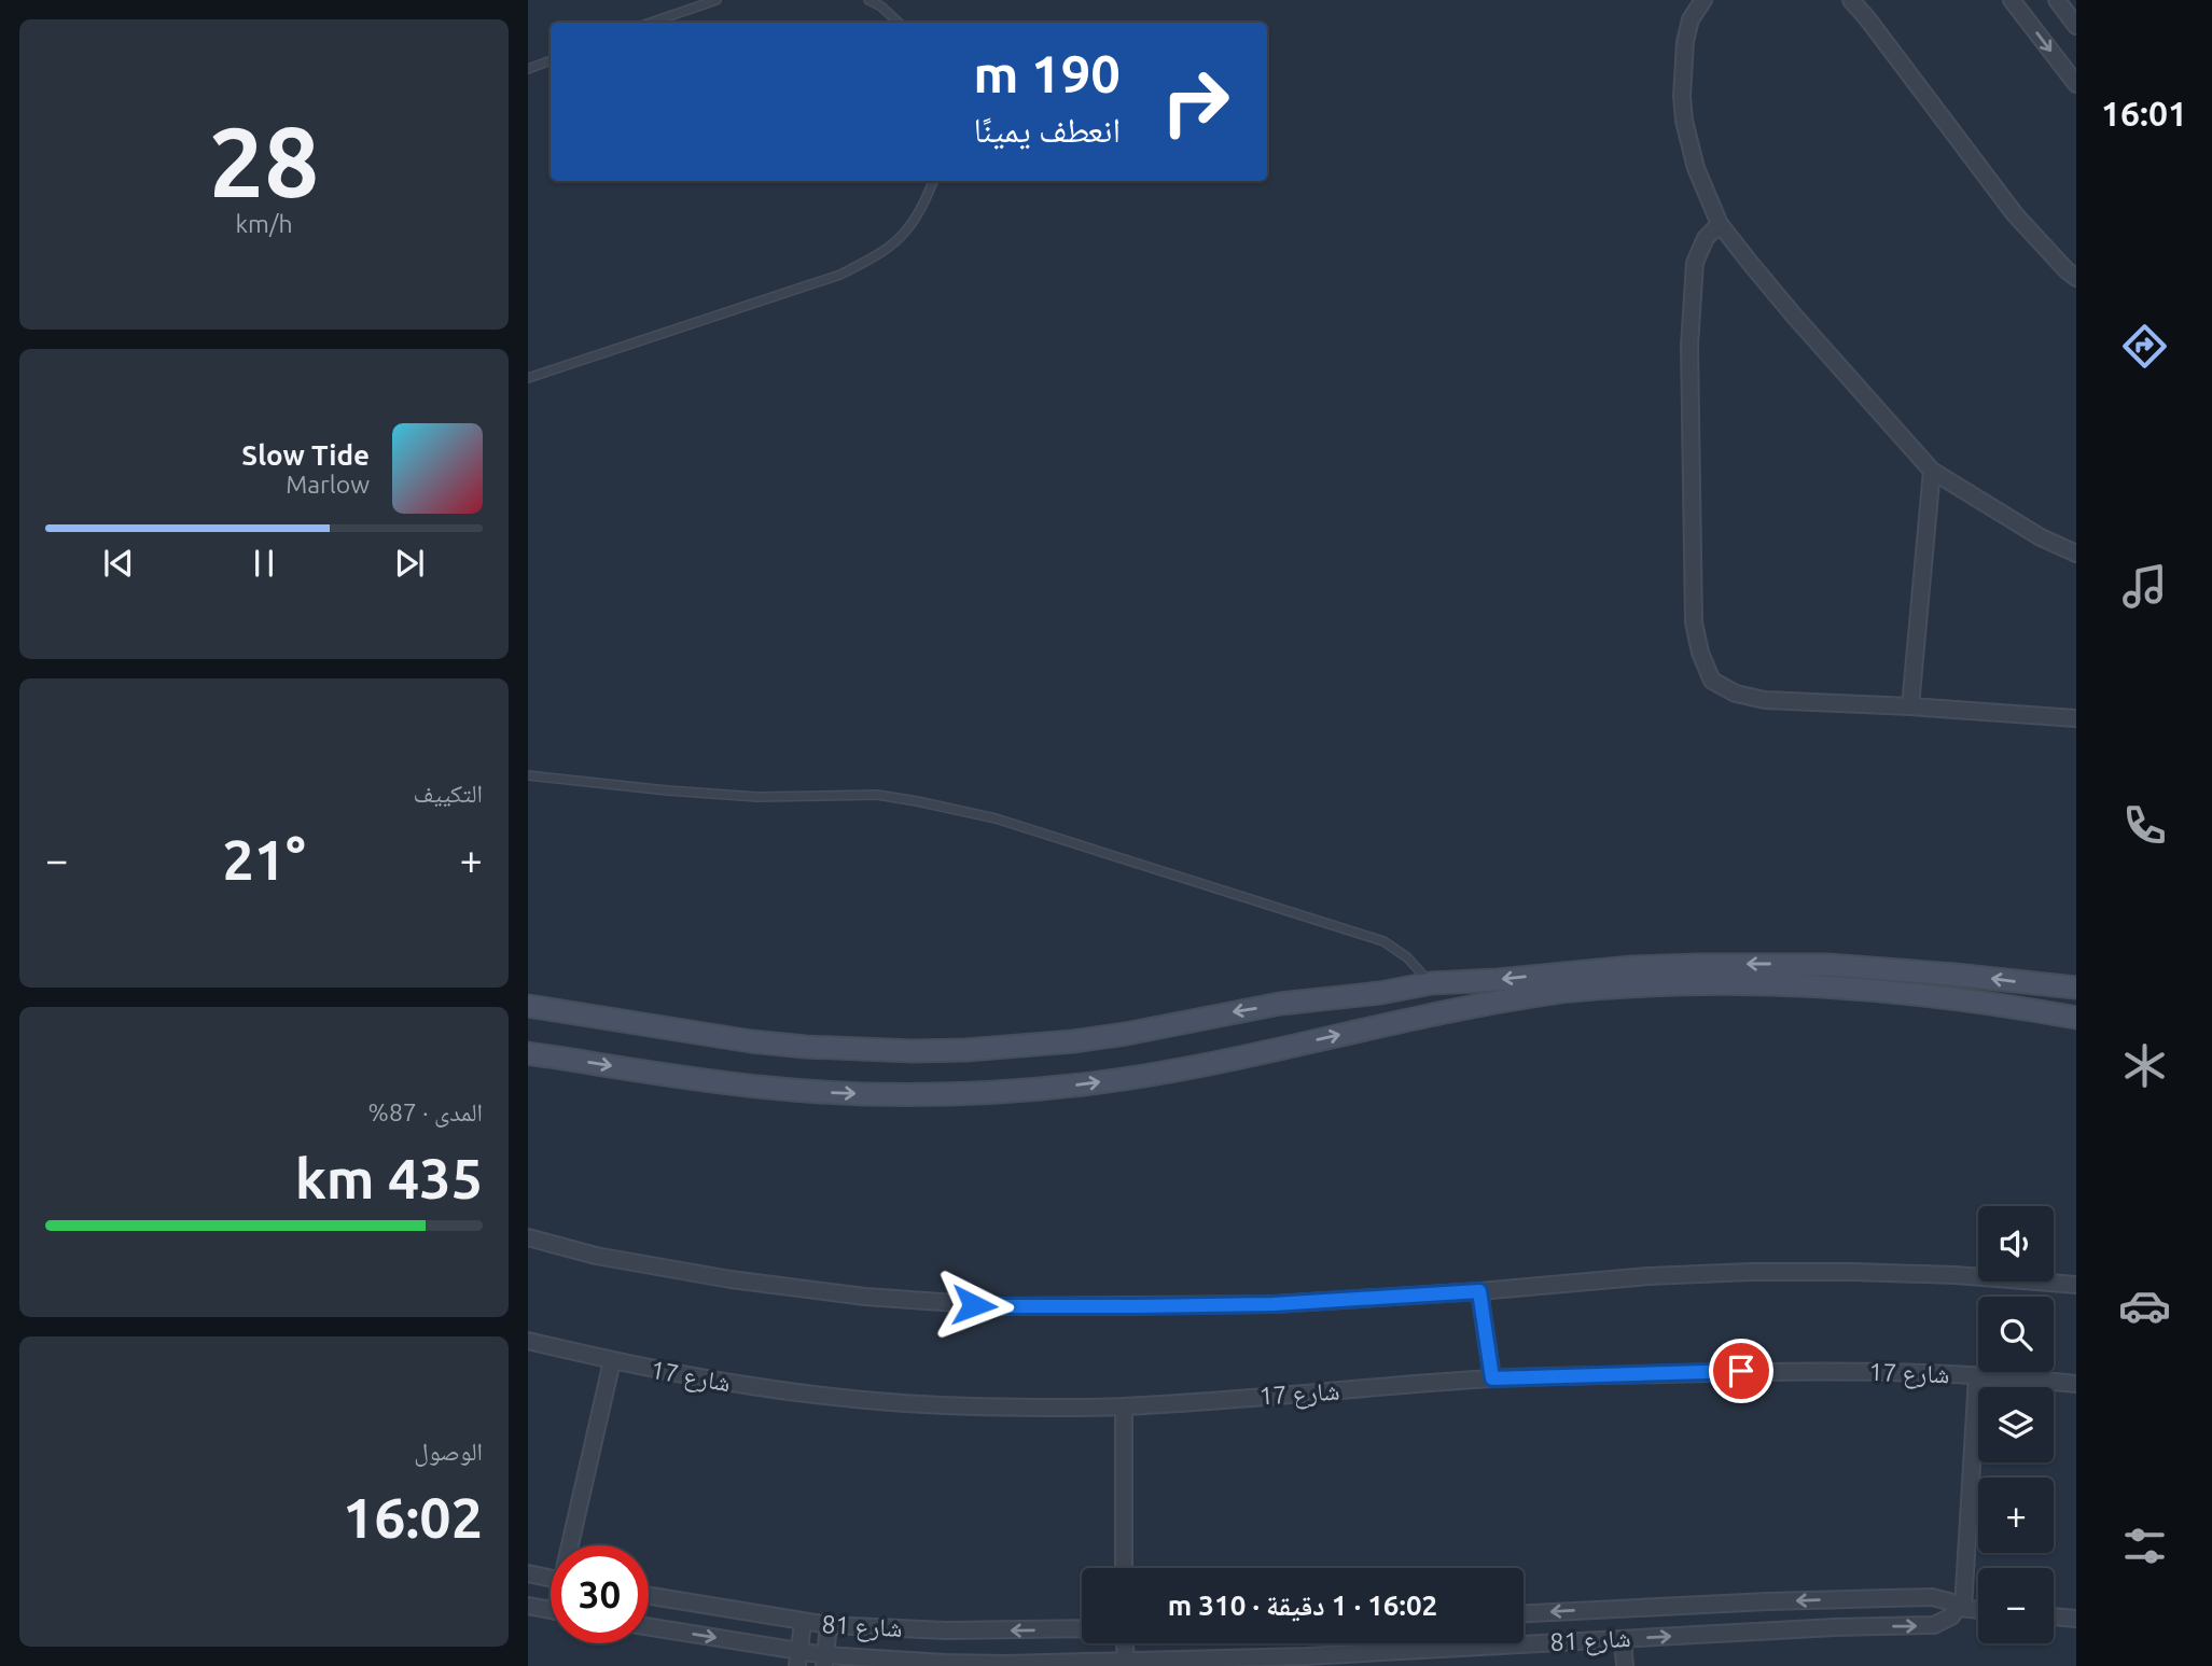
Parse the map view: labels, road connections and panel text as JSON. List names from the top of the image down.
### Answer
{
  "streets": {
    "street": ["شارع 17", "شارع 81"]
  },
  "page": {
    "tabs": "16:01",
    "tile": [
      ["28", "km/h"],
      "التكييف",
      ["المدى · 87%", "435 km"],
      ["الوصول", "16:02"]
    ],
    "turn": ["190 m", "انعطف يمينًا"],
    "song": ["Slow Tide", "Marlow"],
    "heat": ["−", "21°", "+"],
    "map_buttons": ["+", "−"],
    "limit": "30",
    "trip": "16:02 · 1 دقيقة · 310 m"
  }
}
